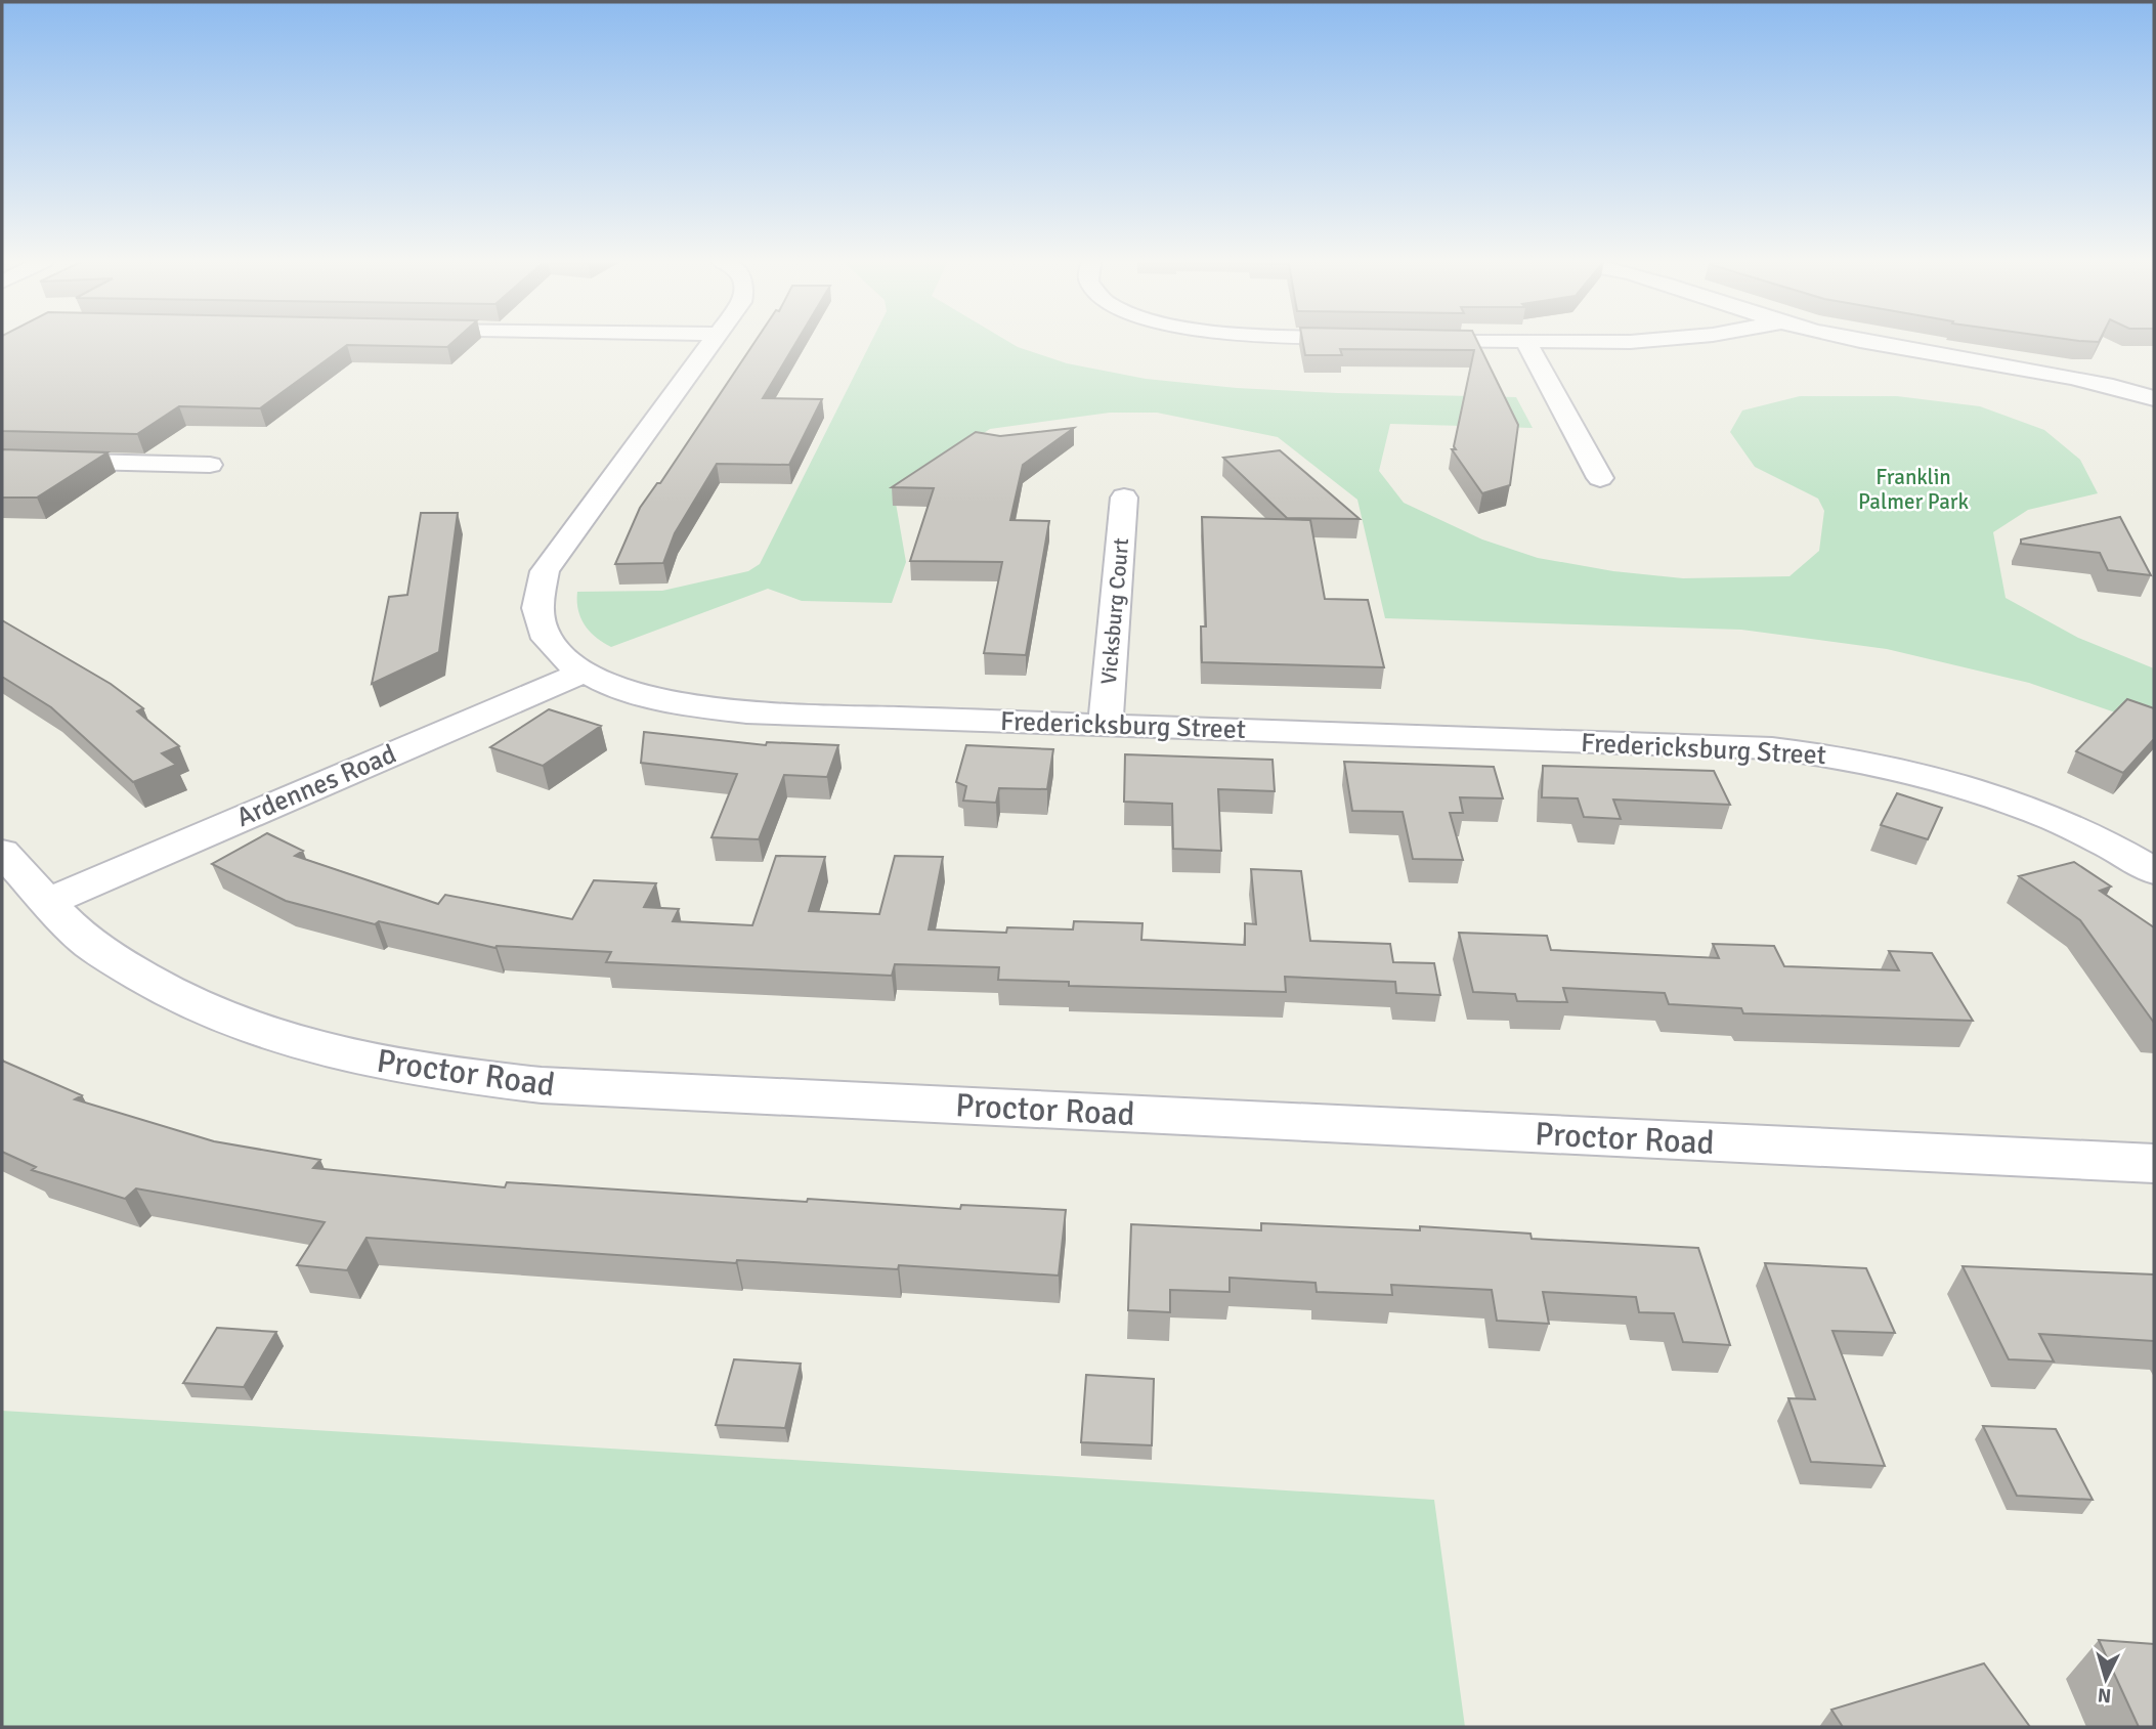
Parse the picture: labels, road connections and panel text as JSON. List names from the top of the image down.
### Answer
{
  "streets": {
    "street": [
      "Vicksburg Court",
      "Fredericksburg Street",
      "Ardennes Road",
      "Proctor Road"
    ]
  },
  "crossings": [
    ["Vicksburg Court", "Fredericksburg Street"],
    ["Fredericksburg Street", "Ardennes Road"],
    ["Ardennes Road", "Proctor Road"]
  ],
  "parks": ["Franklin Palmer Park"],
  "north": "bottom"
}
